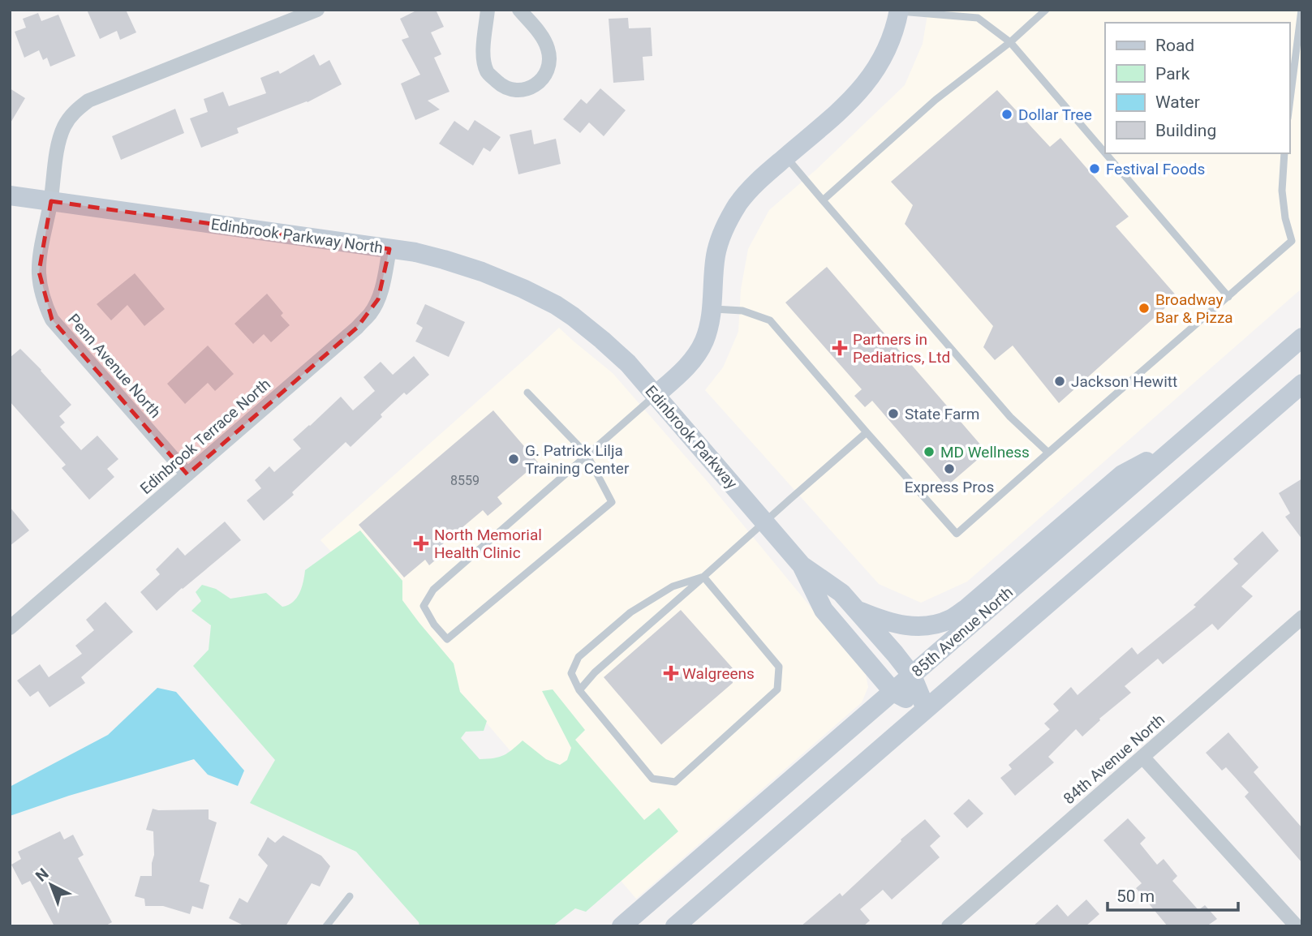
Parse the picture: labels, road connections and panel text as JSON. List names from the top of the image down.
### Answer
{
  "streets": {
    "main road": ["Edinbrook Parkway North", "Edinbrook Parkway", "85th Avenue North"],
    "street": ["Penn Avenue North", "Edinbrook Terrace North", "84th Avenue North"]
  },
  "crossings": [
    ["Edinbrook Parkway North", "Penn Avenue North"],
    ["Edinbrook Parkway North", "Edinbrook Terrace North"],
    ["Edinbrook Parkway North", "Edinbrook Parkway"],
    ["Penn Avenue North", "Edinbrook Terrace North"],
    ["Edinbrook Parkway", "85th Avenue North"]
  ],
  "places": {
    "other": [
      "Dollar Tree",
      "Festival Foods",
      "Broadway Bar & Pizza",
      "Jackson Hewitt",
      "State Farm",
      "MD Wellness",
      "G. Patrick Lilja Training Center",
      "Express Pros"
    ],
    "health": ["Partners in Pediatrics, Ltd", "North Memorial Health Clinic", "Walgreens"]
  },
  "house_numbers": ["8559"],
  "legend": [
    "Road",
    "Park",
    "Water",
    "Building"
  ],
  "scale_bar": "50 m",
  "north": "top left"
}
